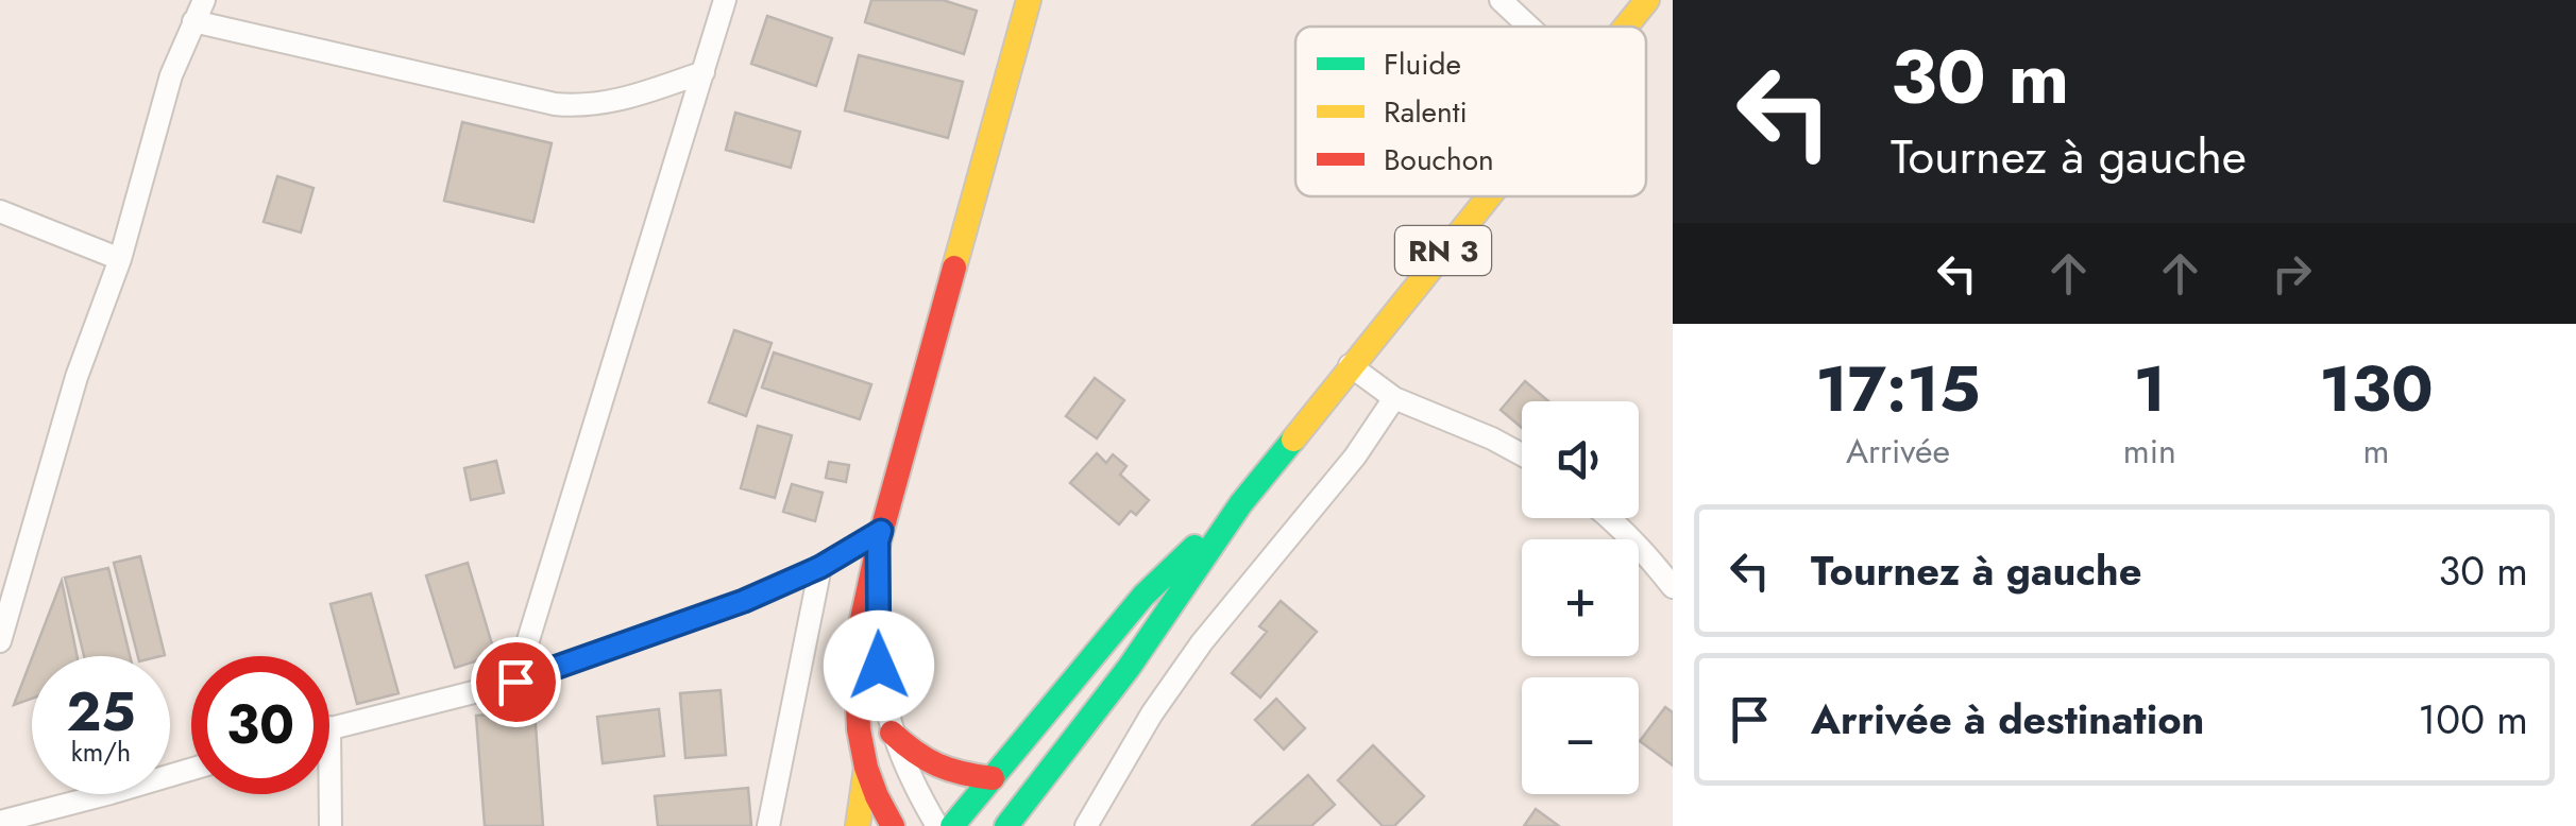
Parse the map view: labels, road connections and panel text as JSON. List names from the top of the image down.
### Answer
{
  "streets": {
    "main road": ["RN 3"]
  },
  "legend": ["Fluide", "Ralenti", "Bouchon"],
  "page": {
    "turn": ["30 m", "Tournez à gauche"],
    "eta": [
      "17:15",
      "Arrivée",
      "1",
      "min",
      "130",
      "m"
    ],
    "map_buttons": ["+", "−"],
    "list": [
      {
        "name": "Tournez à gauche",
        "value": "30 m"
      },
      {
        "name": "Arrivée à destination",
        "value": "100 m"
      }
    ],
    "speed": "25 km/h",
    "limit": "30"
  }
}
